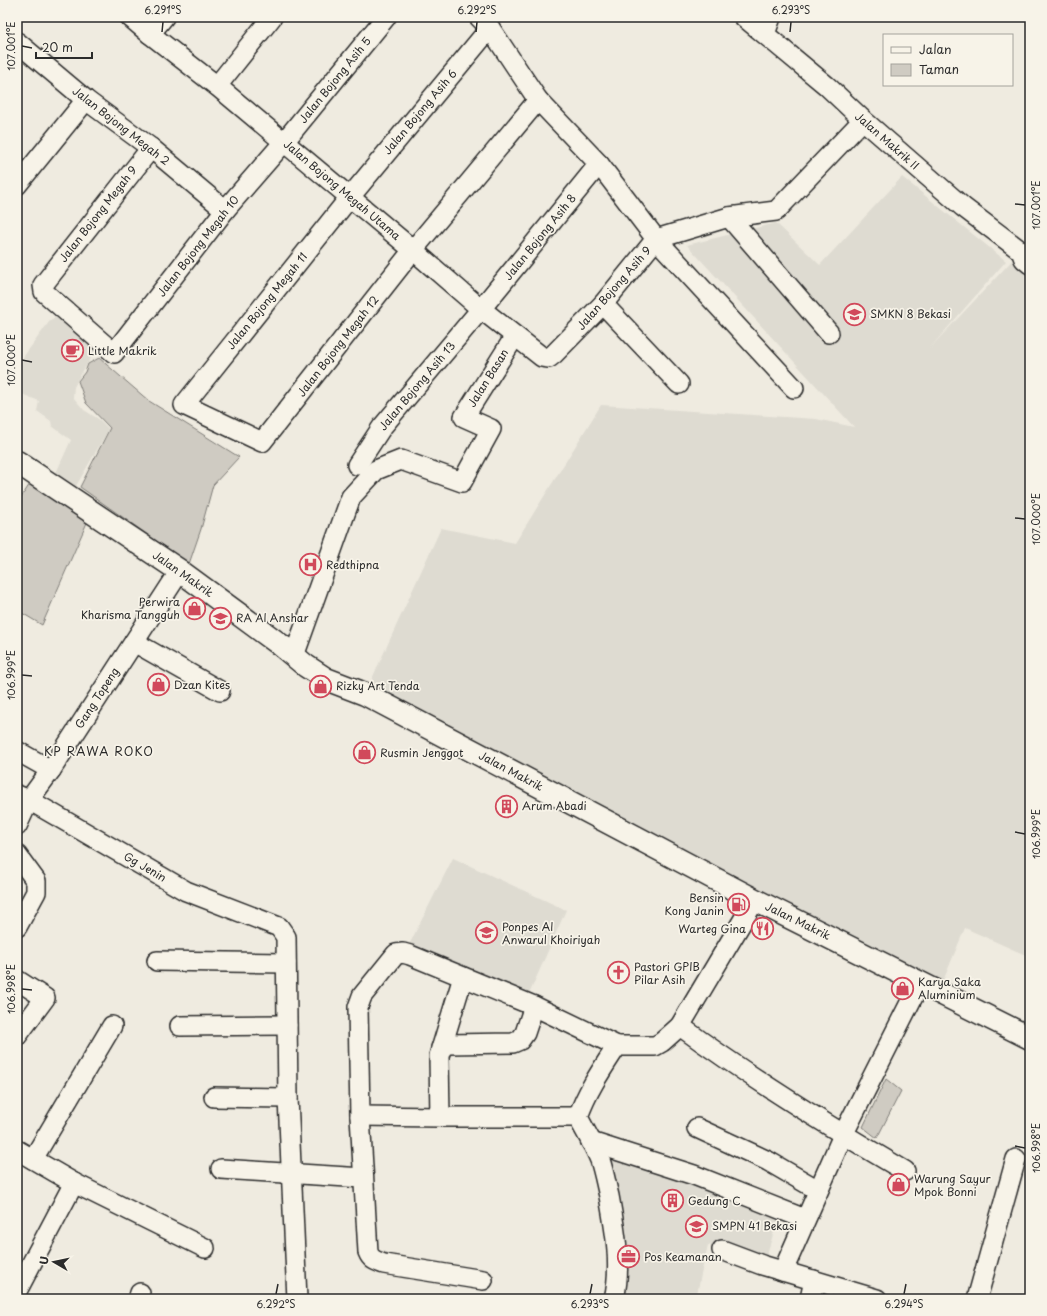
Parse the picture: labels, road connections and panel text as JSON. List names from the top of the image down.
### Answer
{
  "streets": {
    "street": [
      "Jalan Bojong Asih 5",
      "Jalan Bojong Asih 6",
      "Jalan Bojong Megah 2",
      "Jalan Makrik II",
      "Jalan Bojong Megah Utama",
      "Jalan Bojong Megah 9",
      "Jalan Bojong Asih 8",
      "Jalan Bojong Megah 10",
      "Jalan Bojong Asih 9",
      "Jalan Bojong Megah 11",
      "Jalan Bojong Megah 12",
      "Jalan Basan",
      "Jalan Bojong Asih 13",
      "Jalan Makrik",
      "Gang Topeng",
      "Gg Jenin"
    ]
  },
  "crossings": [
    ["Jalan Bojong Asih 5", "Jalan Bojong Megah Utama"],
    ["Jalan Bojong Asih 5", "Jalan Bojong Megah 10"],
    ["Jalan Bojong Asih 6", "Jalan Bojong Megah Utama"],
    ["Jalan Bojong Asih 6", "Jalan Bojong Megah 11"],
    ["Jalan Bojong Megah 2", "Jalan Bojong Megah 9"],
    ["Jalan Bojong Megah 2", "Jalan Bojong Megah 10"],
    ["Jalan Bojong Megah Utama", "Jalan Bojong Asih 8"],
    ["Jalan Bojong Megah Utama", "Jalan Bojong Megah 10"],
    ["Jalan Bojong Megah Utama", "Jalan Bojong Asih 9"],
    ["Jalan Bojong Megah Utama", "Jalan Bojong Megah 11"],
    ["Jalan Bojong Megah Utama", "Jalan Bojong Megah 12"],
    ["Jalan Bojong Megah Utama", "Jalan Basan"],
    ["Jalan Bojong Megah Utama", "Jalan Bojong Asih 13"],
    ["Jalan Bojong Megah 9", "Jalan Bojong Megah 10"],
    ["Jalan Bojong Asih 8", "Jalan Bojong Asih 13"],
    ["Jalan Bojong Megah 11", "Jalan Bojong Megah 12"],
    ["Jalan Basan", "Jalan Makrik"],
    ["Jalan Makrik", "Gang Topeng"],
    ["Gang Topeng", "Gg Jenin"]
  ],
  "districts": ["KP RAWA ROKO"],
  "places": {
    "school or university": [
      "SMKN 8 Bekasi",
      "RA Al Anshar",
      "Ponpes Al Anwarul Khoiriyah",
      "SMPN 41 Bekasi"
    ],
    "cafe": ["Little Makrik"],
    "hospital": ["Redthipna"],
    "shop": [
      "Perwira Kharisma Tangguh",
      "Dzan Kites",
      "Rizky Art Tenda",
      "Rusmin Jenggot",
      "Karya Saka Aluminium",
      "Warung Sayur Mpok Bonni"
    ],
    "building": ["Arum Abadi", "Gedung C"],
    "fuel station": ["Bensin Kong Janin"],
    "restaurant": ["Warteg Gina"],
    "church": ["Pastori GPIB Pilar Asih"],
    "office": ["Pos Keamanan"]
  },
  "legend": ["Jalan", "Taman"],
  "scale_bar": "20 m",
  "north": "left",
  "coordinates": [
    "6.291°S",
    "6.292°S",
    "6.293°S",
    "107.001°E",
    "107.000°E",
    "106.999°E",
    "106.998°E",
    "6.294°S"
  ]
}
